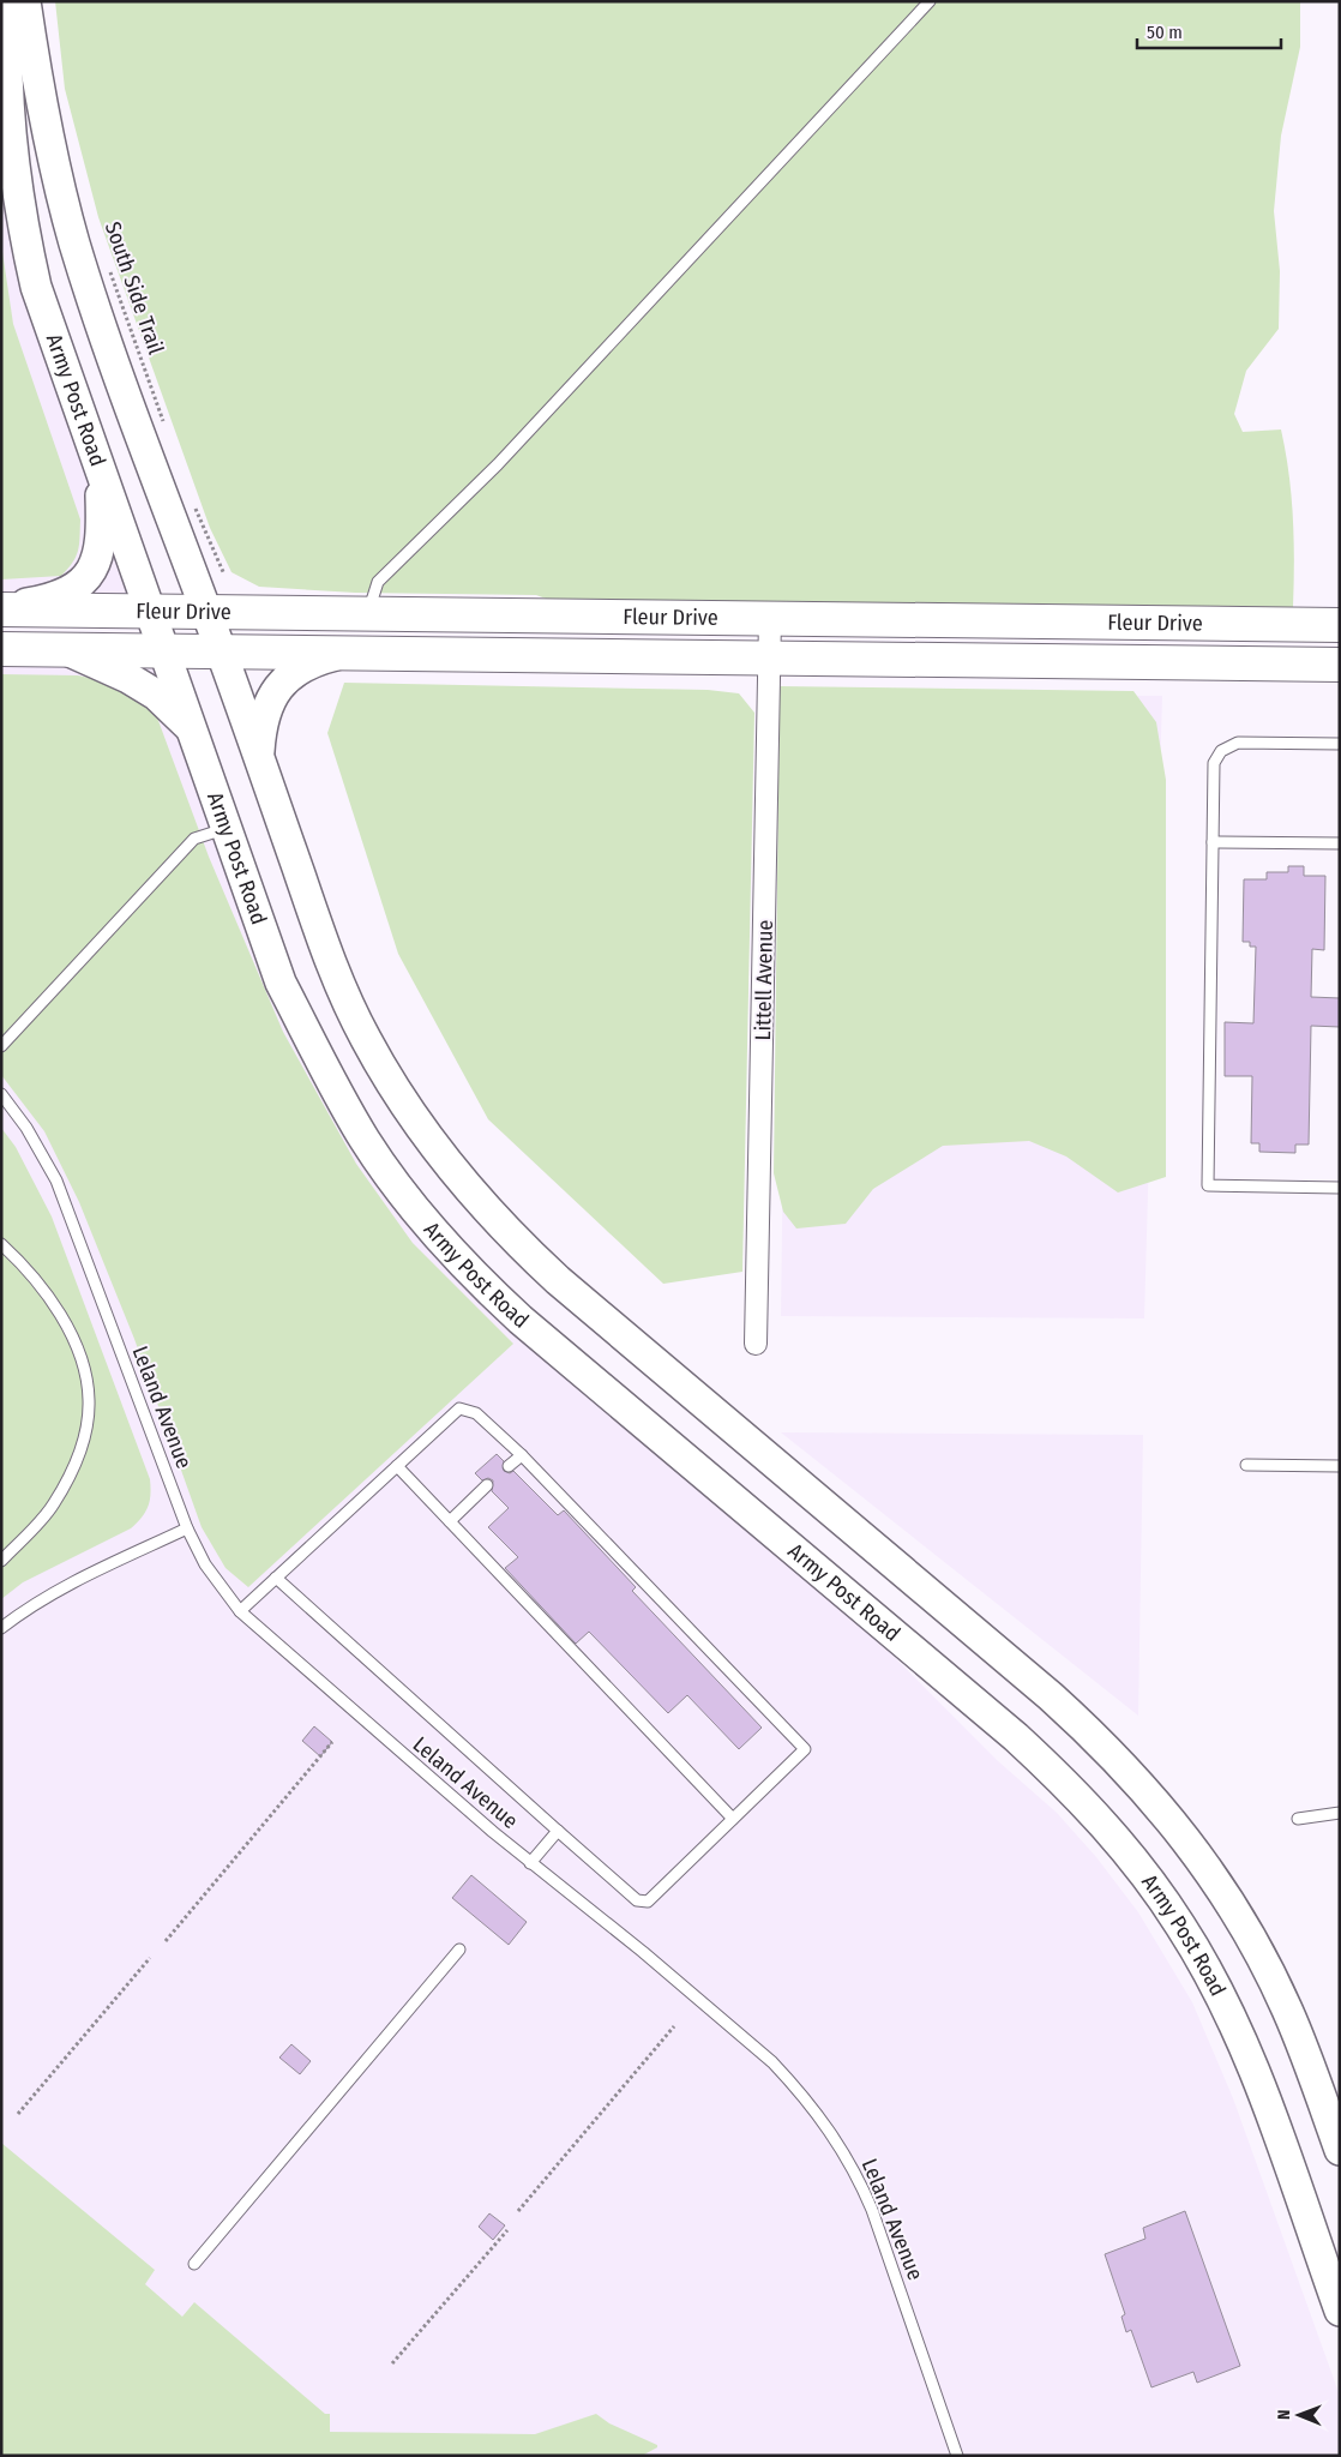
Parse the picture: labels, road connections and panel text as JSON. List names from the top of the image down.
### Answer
{
  "streets": {
    "main road": ["Army Post Road", "Fleur Drive"],
    "street": ["Littell Avenue"],
    "lane": ["Leland Avenue"],
    "path": ["South Side Trail"]
  },
  "crossings": [
    ["Army Post Road", "Fleur Drive"],
    ["Fleur Drive", "Littell Avenue"]
  ],
  "scale_bar": "50 m",
  "north": "left"
}
